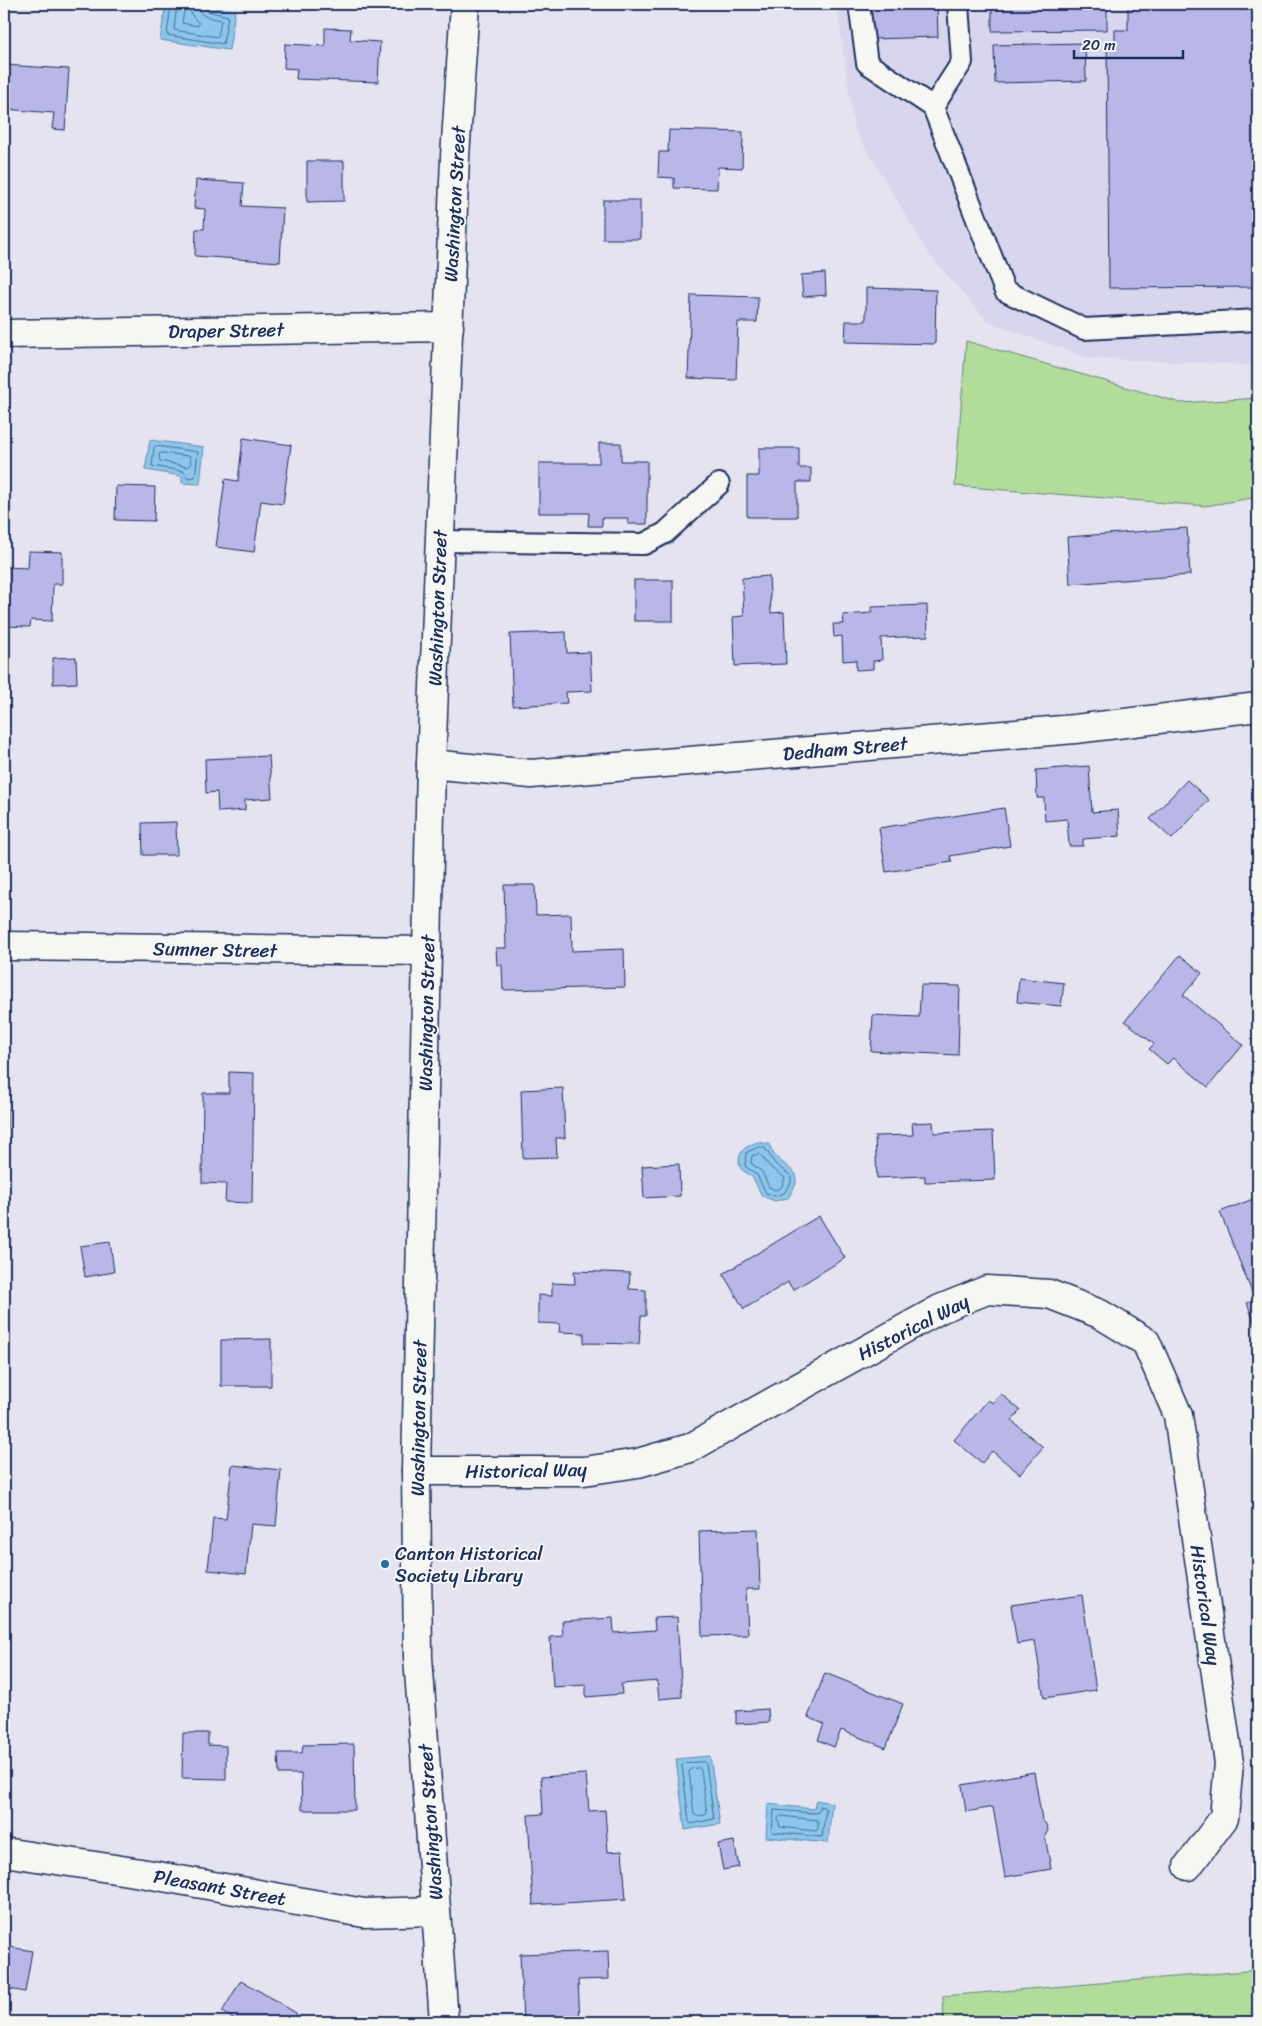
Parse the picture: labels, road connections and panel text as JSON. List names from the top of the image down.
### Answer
{
  "streets": {
    "main road": [
      "Washington Street",
      "Draper Street",
      "Dedham Street",
      "Sumner Street",
      "Historical Way",
      "Pleasant Street"
    ]
  },
  "crossings": [
    ["Washington Street", "Draper Street"],
    ["Washington Street", "Dedham Street"],
    ["Washington Street", "Sumner Street"],
    ["Washington Street", "Historical Way"],
    ["Washington Street", "Pleasant Street"]
  ],
  "places": ["Canton Historical Society Library"],
  "scale_bar": "20 m"
}
